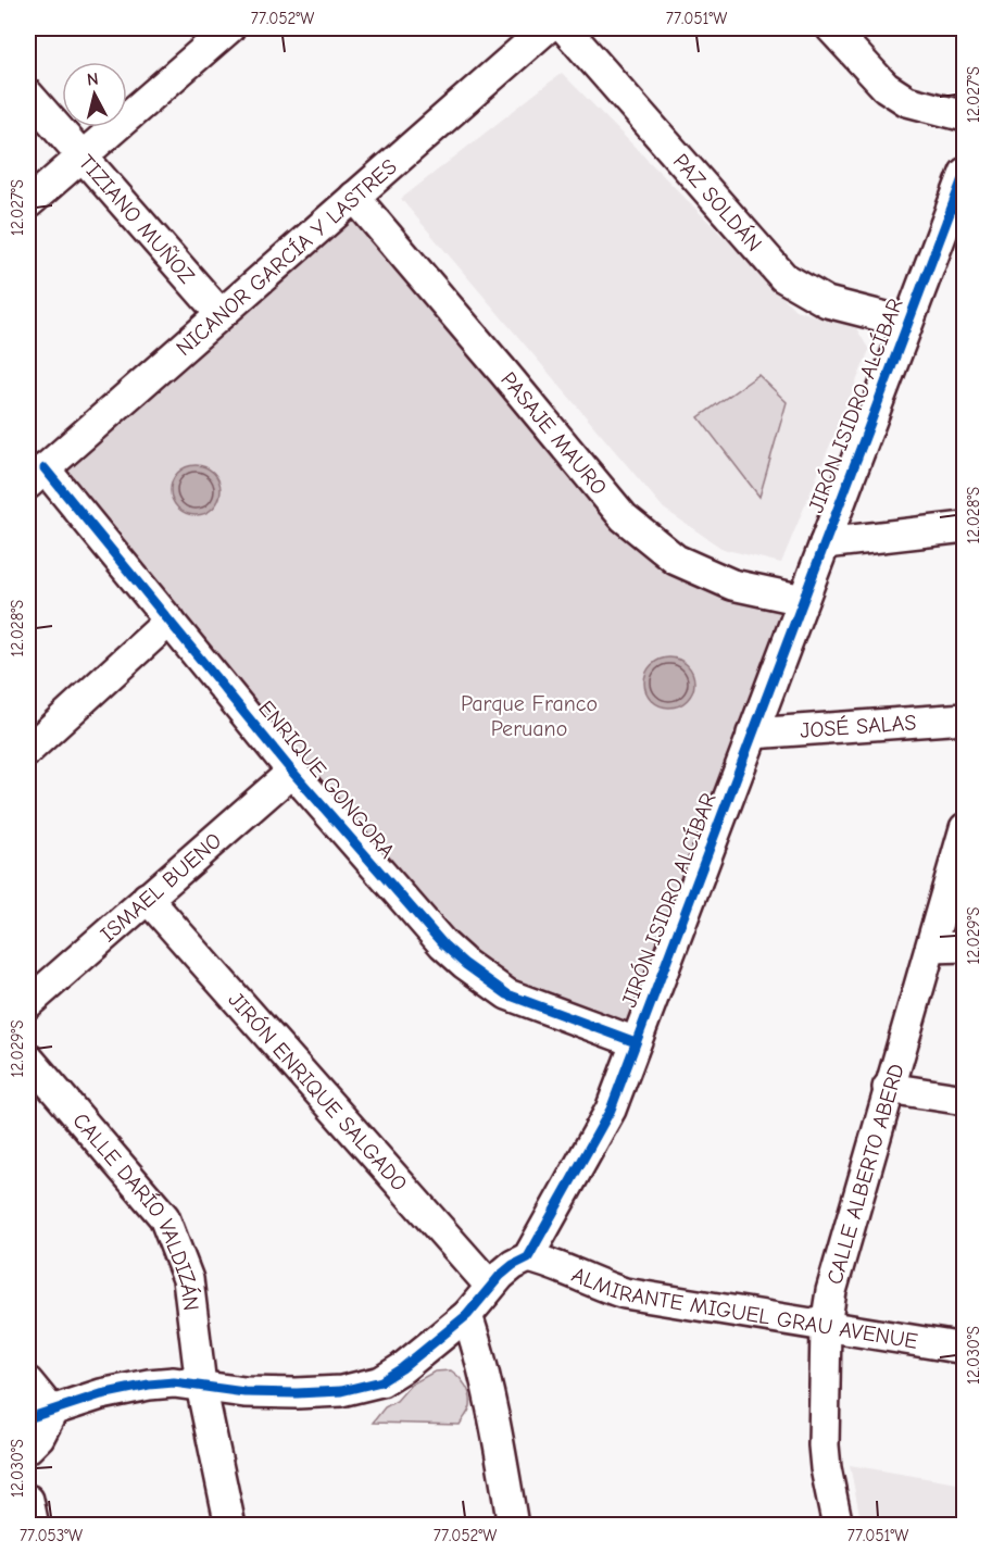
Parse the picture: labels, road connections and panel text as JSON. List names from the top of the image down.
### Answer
{
  "streets": {
    "street": [
      "PAZ SOLDÁN",
      "TIZIANO MUÑOZ",
      "NICANOR GARCÍA Y LASTRES",
      "JIRÓN ISIDRO ALCÍBAR",
      "PASAJE MAURO",
      "JOSÉ SALAS",
      "ENRIQUE GONGORA",
      "ISMAEL BUENO",
      "JIRÓN ENRIQUE SALGADO",
      "CALLE ALBERTO ABERD",
      "CALLE DARÍO VALDIZÁN",
      "ALMIRANTE MIGUEL GRAU AVENUE"
    ]
  },
  "crossings": [
    ["PAZ SOLDÁN", "JIRÓN ISIDRO ALCÍBAR"],
    ["TIZIANO MUÑOZ", "NICANOR GARCÍA Y LASTRES"],
    ["NICANOR GARCÍA Y LASTRES", "PASAJE MAURO"],
    ["NICANOR GARCÍA Y LASTRES", "ENRIQUE GONGORA"],
    ["JIRÓN ISIDRO ALCÍBAR", "PASAJE MAURO"],
    ["JIRÓN ISIDRO ALCÍBAR", "JOSÉ SALAS"],
    ["JIRÓN ISIDRO ALCÍBAR", "ENRIQUE GONGORA"],
    ["JIRÓN ISIDRO ALCÍBAR", "JIRÓN ENRIQUE SALGADO"],
    ["JIRÓN ISIDRO ALCÍBAR", "CALLE DARÍO VALDIZÁN"],
    ["JIRÓN ISIDRO ALCÍBAR", "ALMIRANTE MIGUEL GRAU AVENUE"],
    ["ENRIQUE GONGORA", "ISMAEL BUENO"],
    ["ISMAEL BUENO", "JIRÓN ENRIQUE SALGADO"],
    ["CALLE ALBERTO ABERD", "ALMIRANTE MIGUEL GRAU AVENUE"]
  ],
  "parks": ["Parque Franco Peruano"],
  "north": "top",
  "coordinates": [
    "77.052°W",
    "77.051°W",
    "12.027°S",
    "12.028°S",
    "12.029°S",
    "12.030°S",
    "77.053°W"
  ]
}
